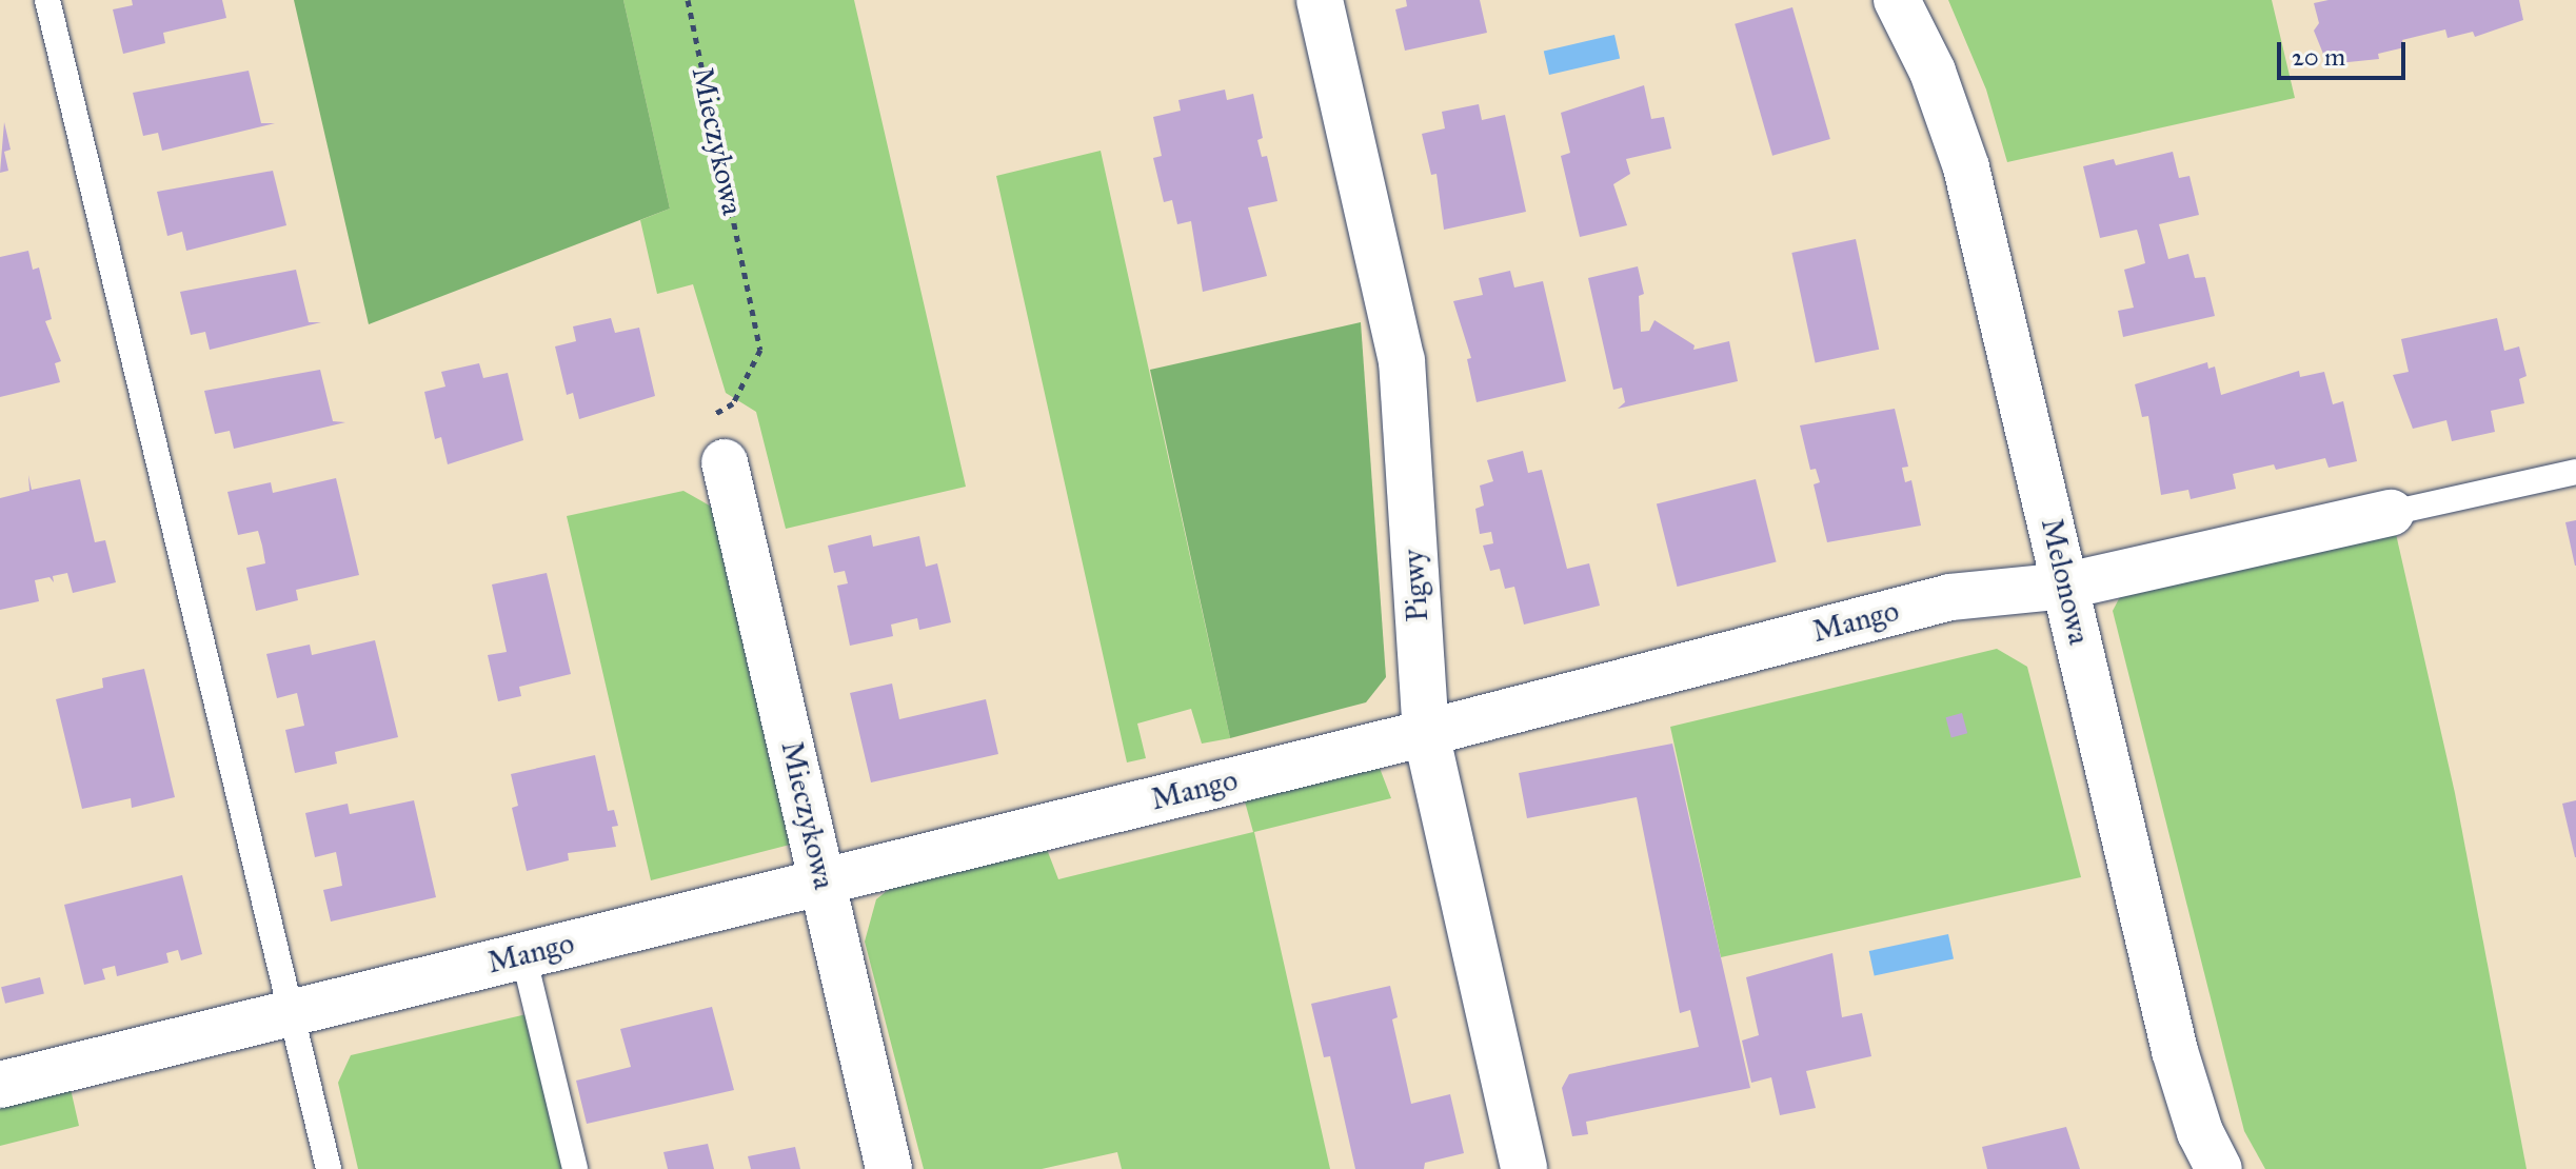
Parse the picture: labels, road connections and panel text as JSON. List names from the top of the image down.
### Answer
{
  "streets": {
    "street": [
      "Mieczykowa",
      "Melonowa",
      "Pigwy",
      "Mango"
    ]
  },
  "crossings": [
    ["Mieczykowa", "Mango"],
    ["Melonowa", "Mango"],
    ["Pigwy", "Mango"]
  ],
  "scale_bar": "20 m"
}
